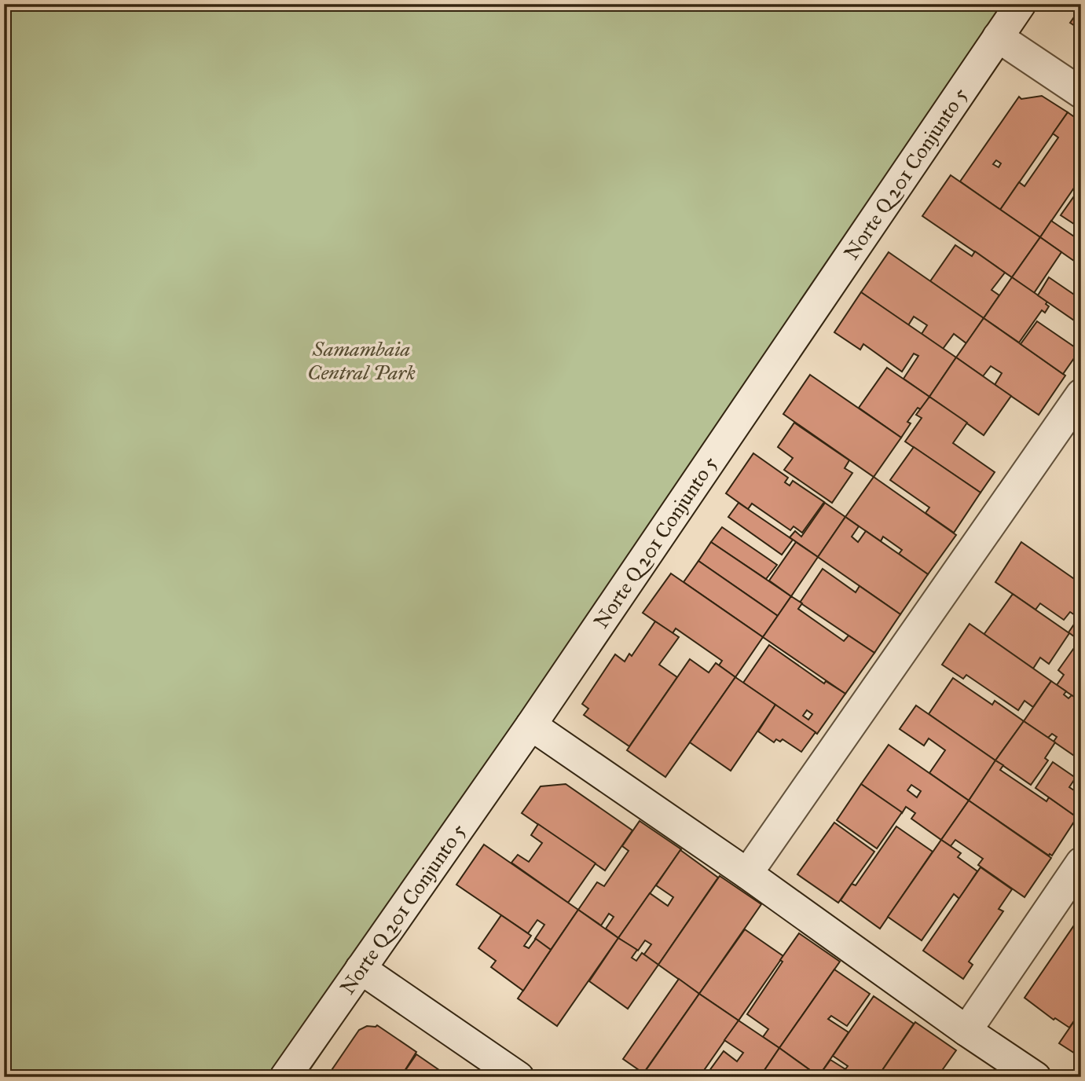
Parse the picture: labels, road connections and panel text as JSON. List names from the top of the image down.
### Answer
{
  "streets": {
    "street": ["Norte Q 201 Conjunto 5"]
  },
  "parks": ["Samambaia Central Park"]
}
